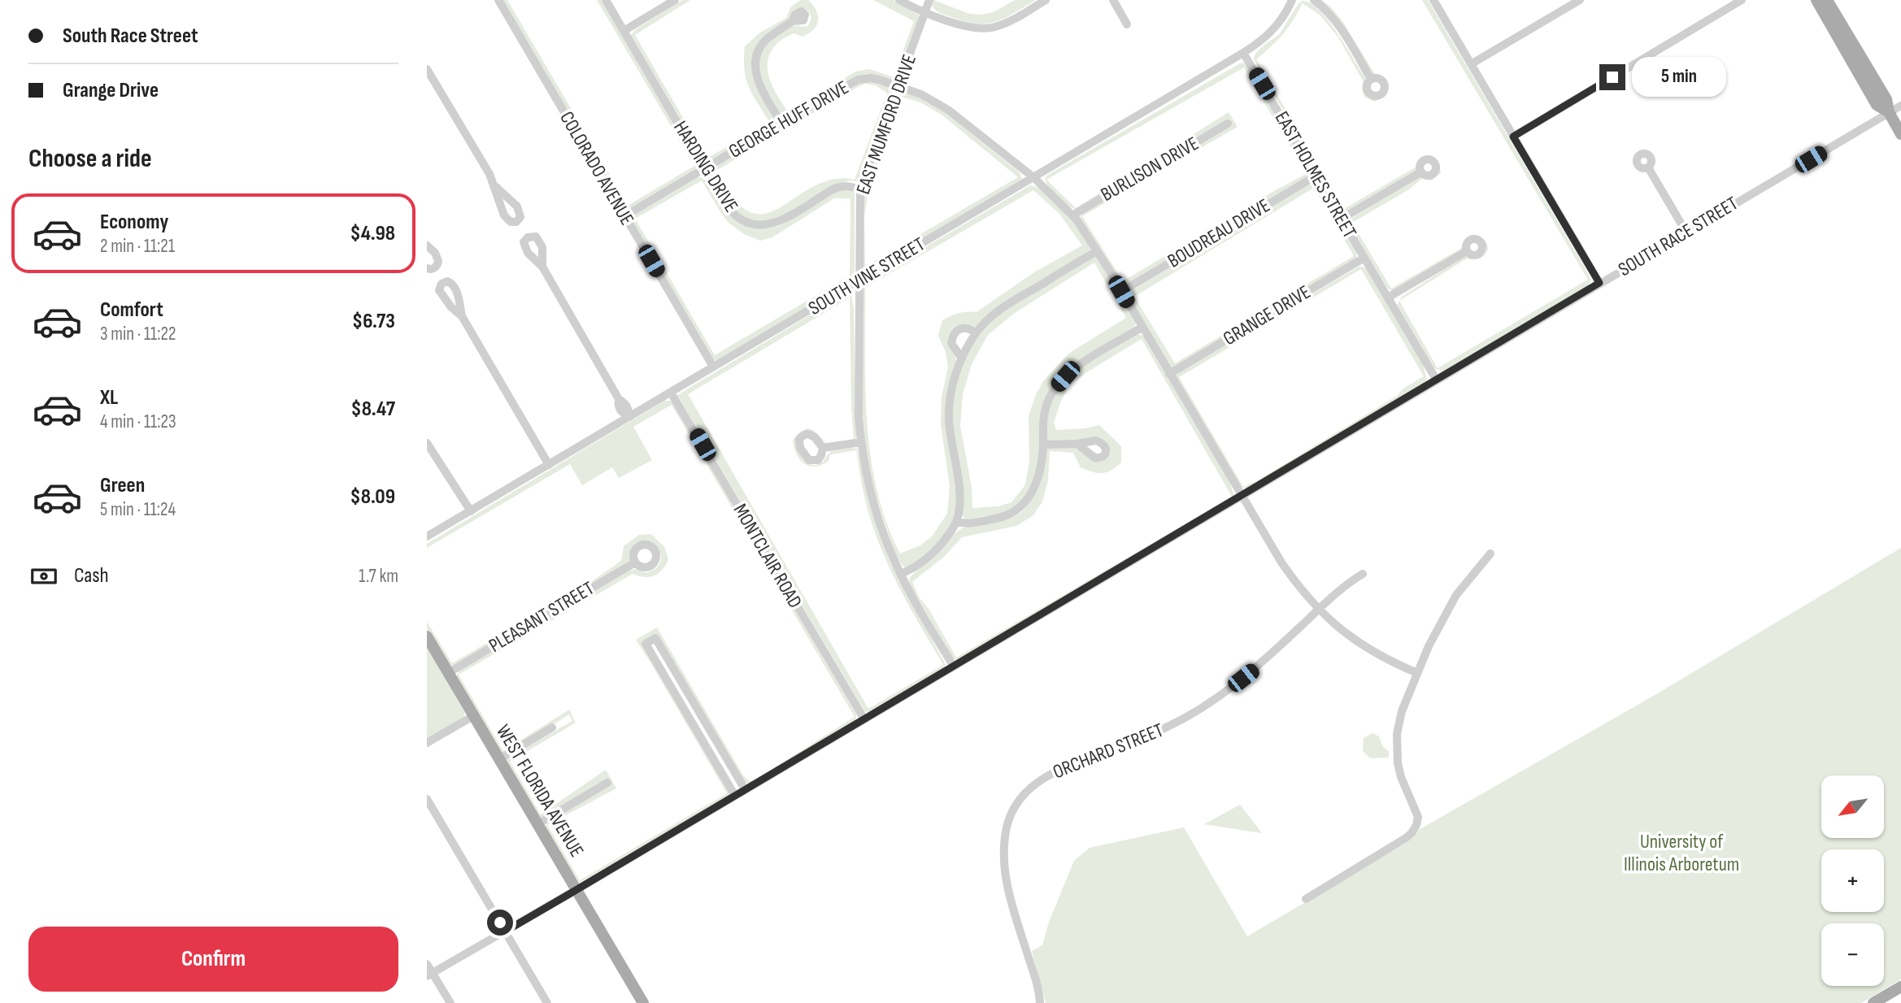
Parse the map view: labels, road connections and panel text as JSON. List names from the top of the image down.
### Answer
{
  "streets": {
    "main road": ["WEST FLORIDA AVENUE"],
    "street": [
      "GEORGE HUFF DRIVE",
      "EAST MUMFORD DRIVE",
      "HARDING DRIVE",
      "COLORADO AVENUE",
      "BURLISON DRIVE",
      "EAST HOLMES STREET",
      "BOUDREAU DRIVE",
      "SOUTH RACE STREET",
      "SOUTH VINE STREET",
      "GRANGE DRIVE",
      "MONTCLAIR ROAD",
      "PLEASANT STREET",
      "ORCHARD STREET"
    ]
  },
  "crossings": [
    ["GEORGE HUFF DRIVE", "EAST MUMFORD DRIVE"],
    ["GEORGE HUFF DRIVE", "HARDING DRIVE"],
    ["GEORGE HUFF DRIVE", "COLORADO AVENUE"],
    ["GEORGE HUFF DRIVE", "BURLISON DRIVE"],
    ["GEORGE HUFF DRIVE", "BOUDREAU DRIVE"],
    ["GEORGE HUFF DRIVE", "SOUTH RACE STREET"],
    ["GEORGE HUFF DRIVE", "SOUTH VINE STREET"],
    ["GEORGE HUFF DRIVE", "GRANGE DRIVE"],
    ["GEORGE HUFF DRIVE", "ORCHARD STREET"],
    ["EAST MUMFORD DRIVE", "HARDING DRIVE"],
    ["EAST MUMFORD DRIVE", "SOUTH RACE STREET"],
    ["EAST MUMFORD DRIVE", "SOUTH VINE STREET"],
    ["COLORADO AVENUE", "SOUTH VINE STREET"],
    ["EAST HOLMES STREET", "BOUDREAU DRIVE"],
    ["EAST HOLMES STREET", "SOUTH RACE STREET"],
    ["EAST HOLMES STREET", "SOUTH VINE STREET"],
    ["EAST HOLMES STREET", "GRANGE DRIVE"],
    ["SOUTH RACE STREET", "MONTCLAIR ROAD"],
    ["SOUTH RACE STREET", "WEST FLORIDA AVENUE"],
    ["SOUTH VINE STREET", "MONTCLAIR ROAD"],
    ["PLEASANT STREET", "WEST FLORIDA AVENUE"]
  ],
  "parks": ["University of Illinois Arboretum"],
  "north": "bottom left",
  "page": {
    "banner": ["South Race Street", "Grange Drive"],
    "bubble": "5 min",
    "heading": "Choose a ride",
    "list": [
      {
        "name": "Economy",
        "note": "2 min · 11:21",
        "value": "$4.98"
      },
      {
        "name": "Comfort",
        "note": "3 min · 11:22",
        "value": "$6.73"
      },
      {
        "name": "XL",
        "note": "4 min · 11:23",
        "value": "$8.47"
      },
      {
        "name": "Green",
        "note": "5 min · 11:24",
        "value": "$8.09"
      }
    ],
    "pay": ["Cash", "1.7 km"],
    "map_buttons": ["+", "−"],
    "buttons": "Confirm"
  }
}
